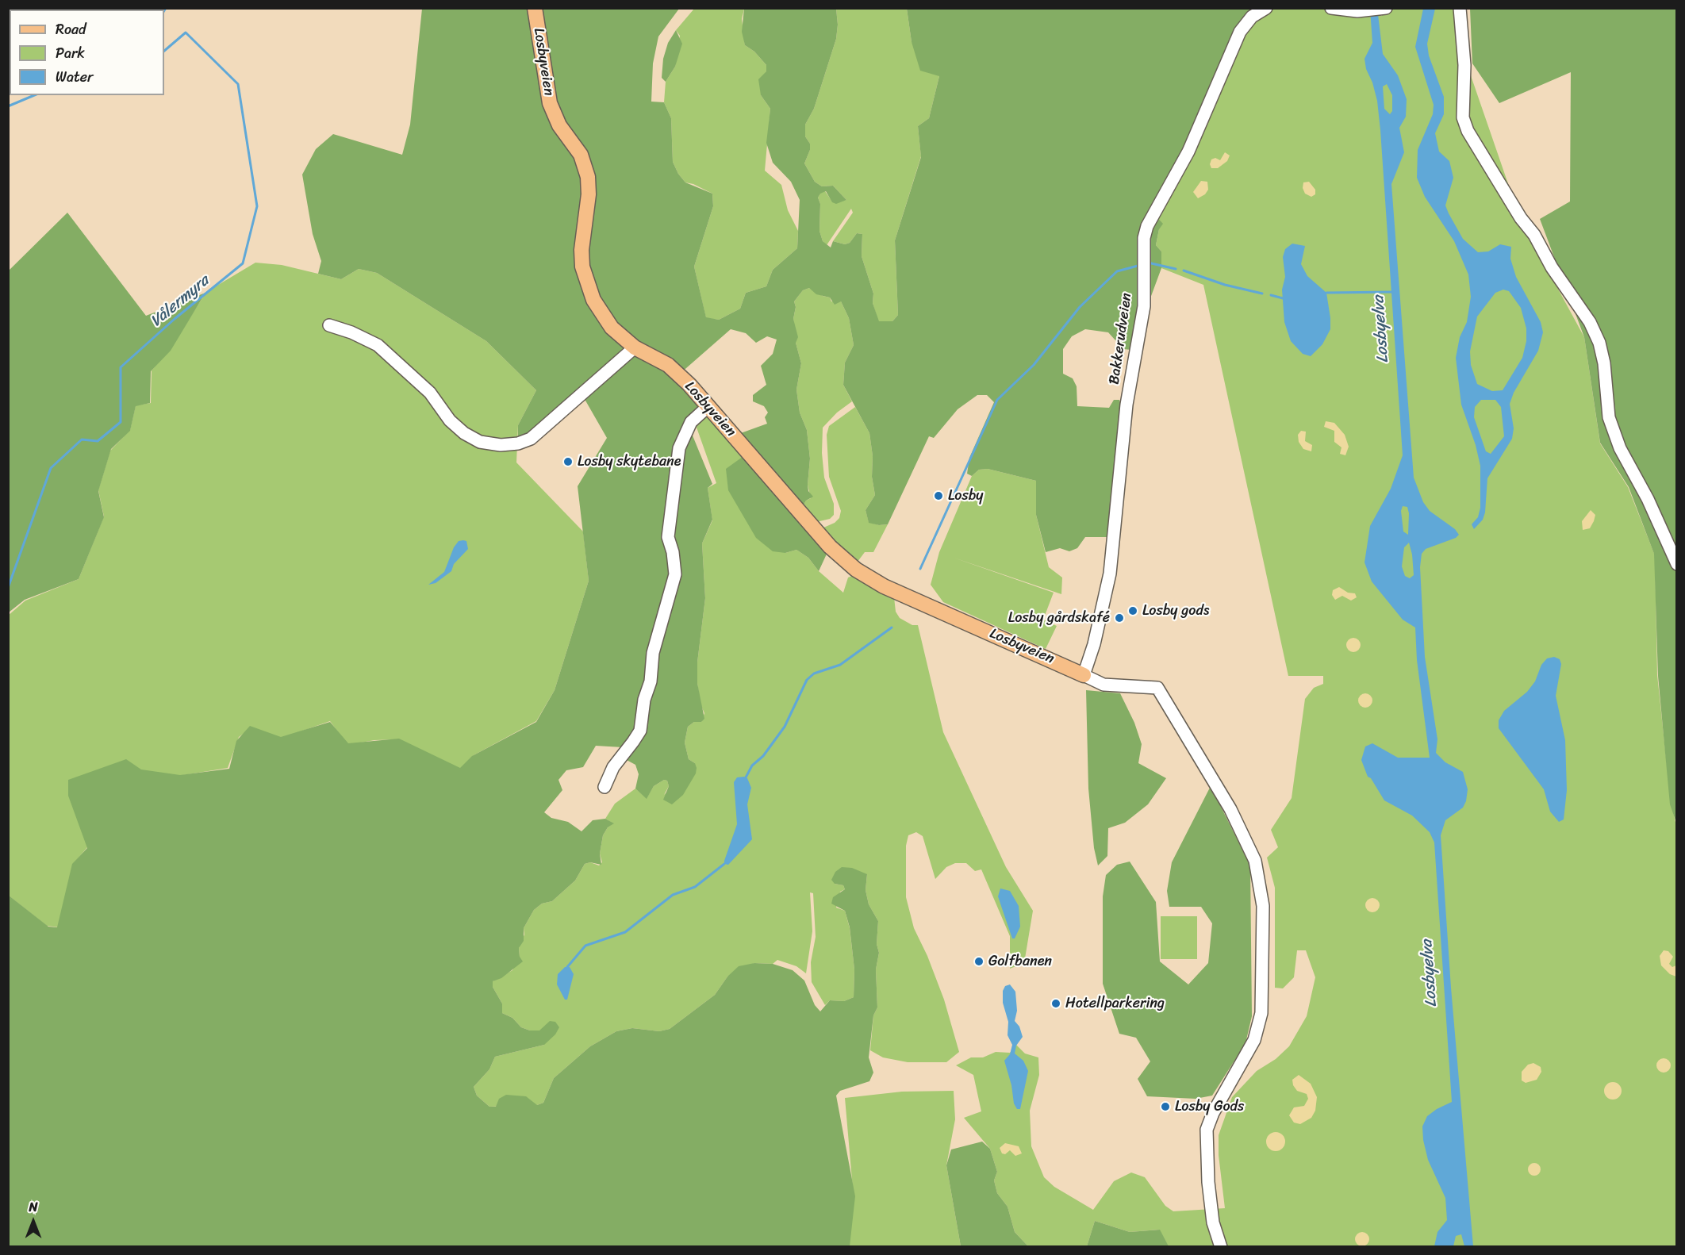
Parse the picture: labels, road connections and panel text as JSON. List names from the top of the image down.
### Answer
{
  "streets": {
    "main road": ["Losbyveien"],
    "street": ["Bakkerudveien"]
  },
  "crossings": [
    ["Losbyveien", "Bakkerudveien"]
  ],
  "water": ["Vålermyra", "Losbyelva"],
  "places": [
    "Losby skytebane",
    "Losby",
    "Losby gods",
    "Losby gårdskafé",
    "Golfbanen",
    "Hotellparkering",
    "Losby Gods"
  ],
  "legend": ["Road", "Park", "Water"],
  "north": "top"
}
